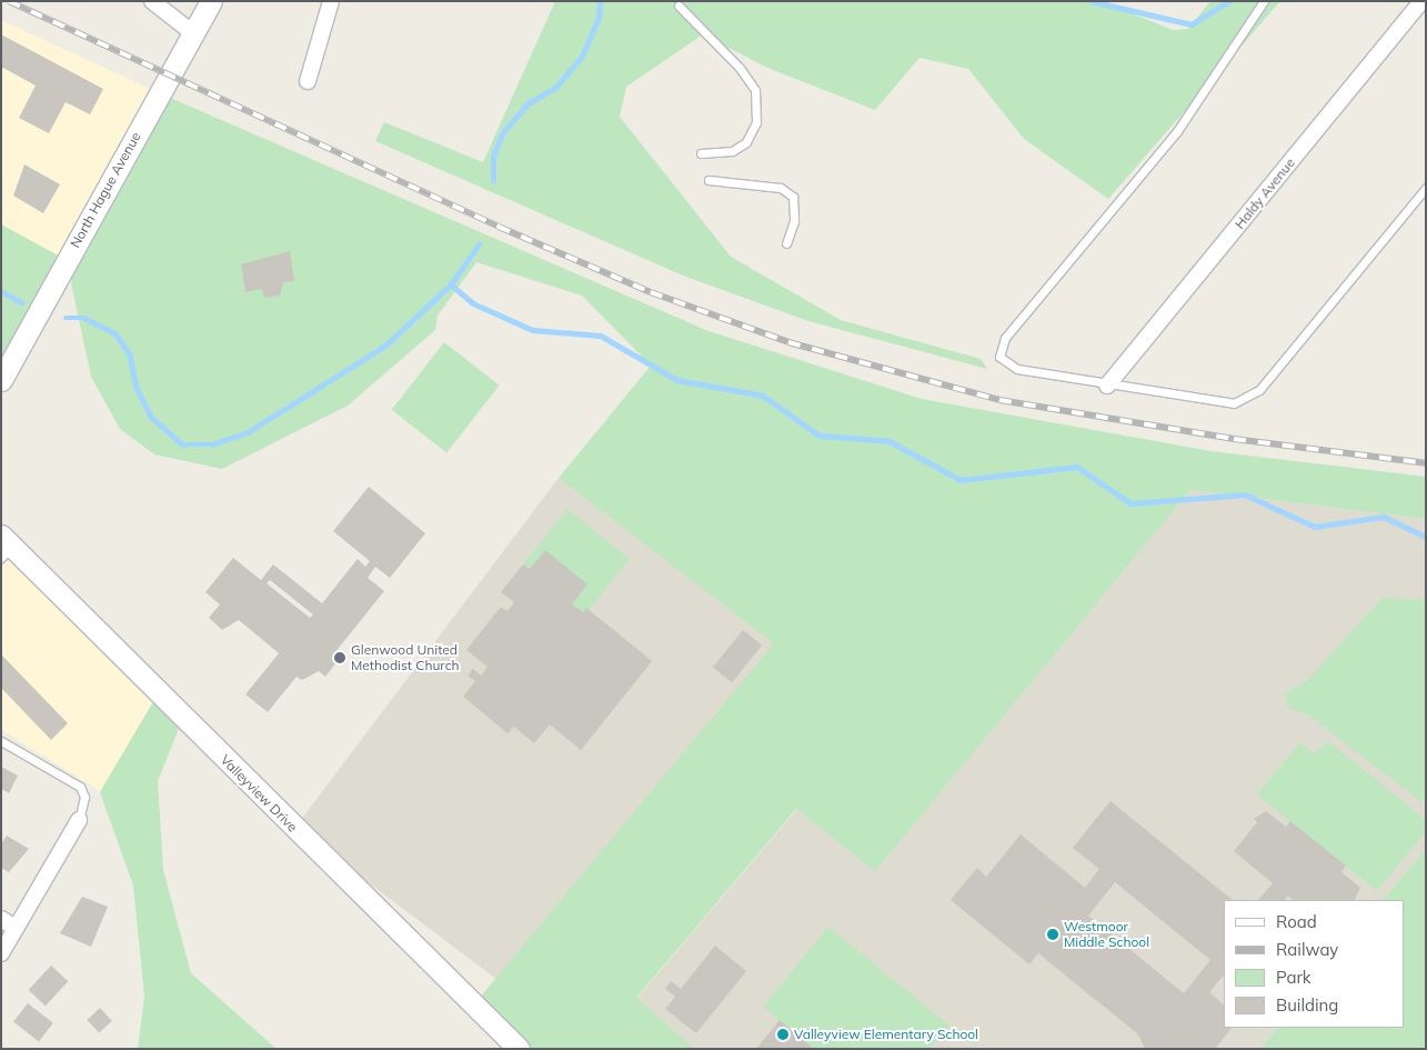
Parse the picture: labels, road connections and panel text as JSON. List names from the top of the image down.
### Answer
{
  "streets": {
    "street": ["North Hague Avenue", "Haldy Avenue", "Valleyview Drive"]
  },
  "places": ["Glenwood United Methodist Church", "Westmoor Middle School", "Valleyview Elementary School"],
  "legend": [
    "Road",
    "Railway",
    "Park",
    "Building"
  ]
}
